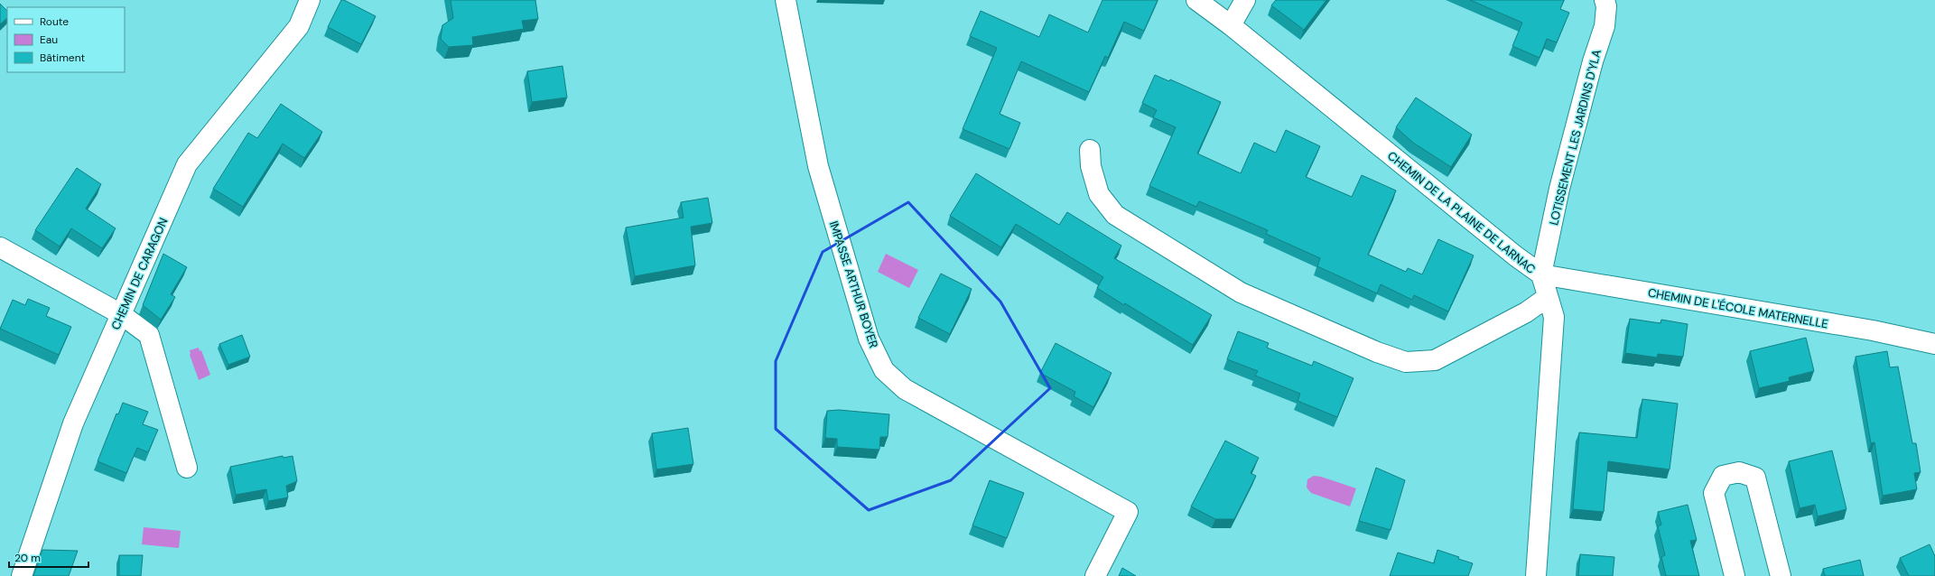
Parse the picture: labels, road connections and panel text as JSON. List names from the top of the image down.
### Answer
{
  "streets": {
    "street": [
      "LOTISSEMENT LES JARDINS D'YLA",
      "CHEMIN DE LA PLAINE DE LARNAC",
      "CHEMIN DE CARAGON",
      "IMPASSE ARTHUR BOYER",
      "CHEMIN DE L'ÉCOLE MATERNELLE"
    ]
  },
  "crossings": [
    ["LOTISSEMENT LES JARDINS D'YLA", "CHEMIN DE LA PLAINE DE LARNAC"],
    ["LOTISSEMENT LES JARDINS D'YLA", "CHEMIN DE L'ÉCOLE MATERNELLE"],
    ["CHEMIN DE LA PLAINE DE LARNAC", "CHEMIN DE L'ÉCOLE MATERNELLE"]
  ],
  "legend": ["Route", "Eau", "Bâtiment"],
  "scale_bar": "20 m"
}
